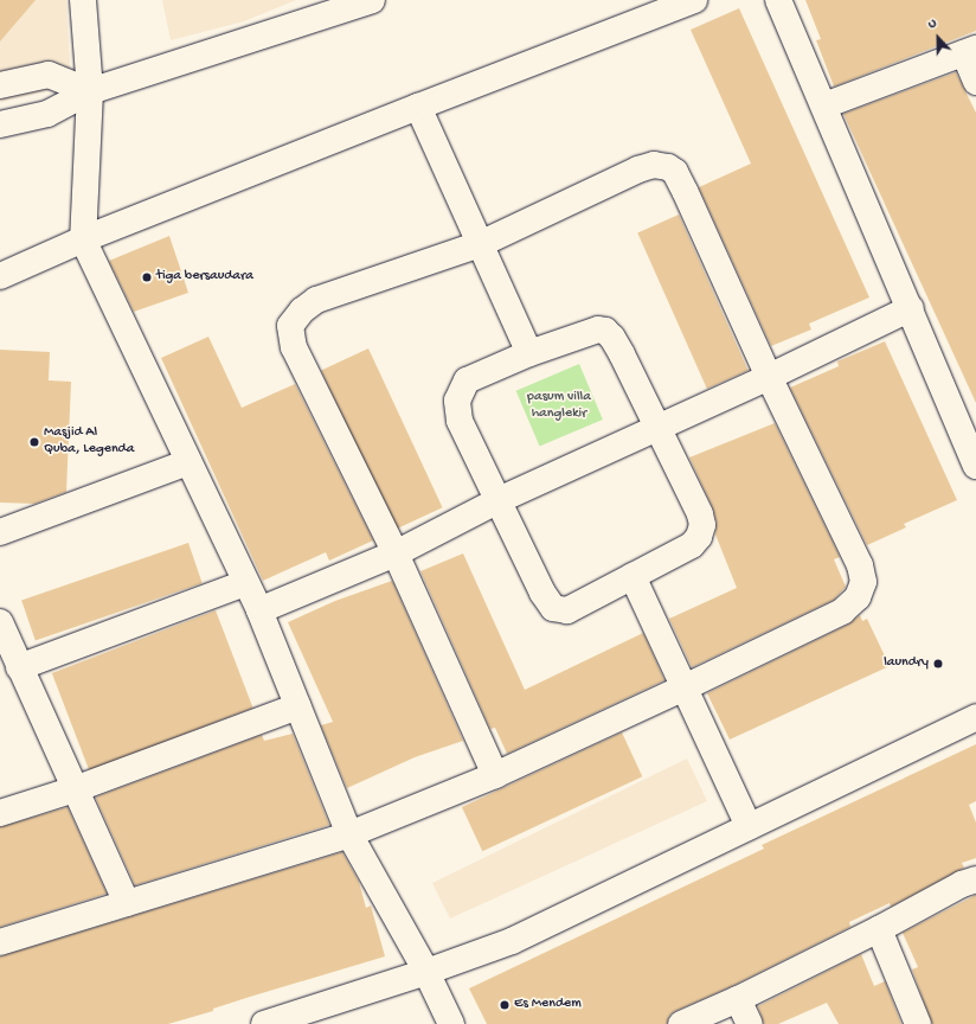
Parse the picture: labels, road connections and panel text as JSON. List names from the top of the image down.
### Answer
{
  "parks": ["pasum villa hanglekir"],
  "places": [
    "tiga bersaudara",
    "Masjid Al Quba, Legenda",
    "laundry",
    "Es Mendem"
  ],
  "north": "top"
}
